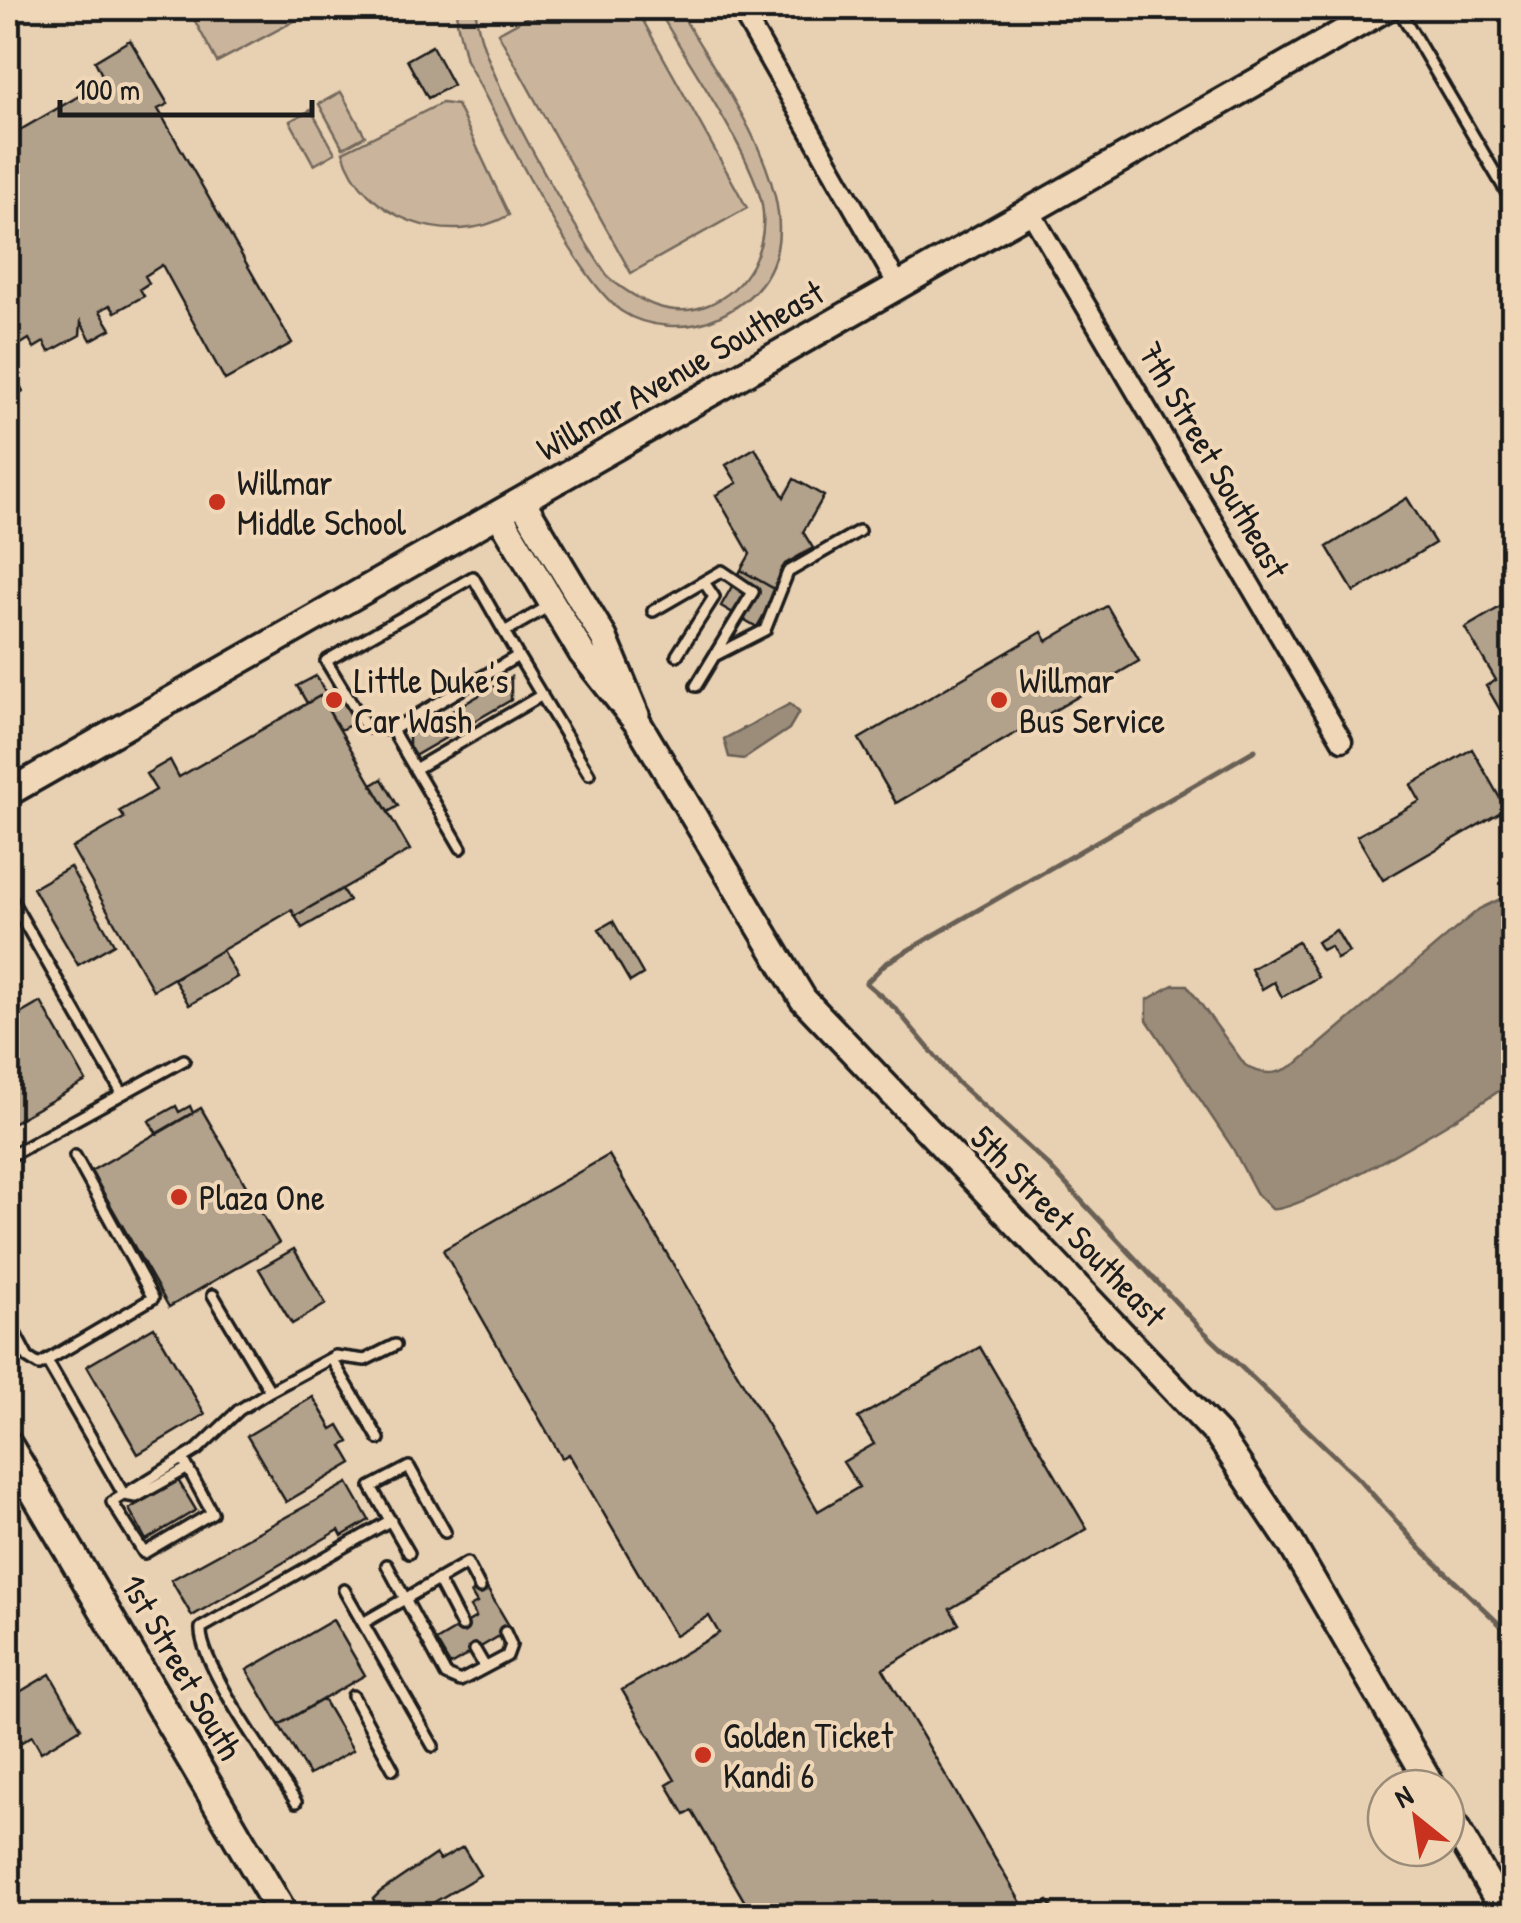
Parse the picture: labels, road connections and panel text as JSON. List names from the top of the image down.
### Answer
{
  "streets": {
    "main road": ["1st Street South"],
    "street": ["Willmar Avenue Southeast", "7th Street Southeast", "5th Street Southeast"]
  },
  "crossings": [
    ["Willmar Avenue Southeast", "7th Street Southeast"],
    ["Willmar Avenue Southeast", "5th Street Southeast"]
  ],
  "places": [
    "Willmar Middle School",
    "Little Duke's Car Wash",
    "Willmar Bus Service",
    "Plaza One",
    "Golden Ticket Kandi 6"
  ],
  "scale_bar": "100 m",
  "north": "top left"
}
